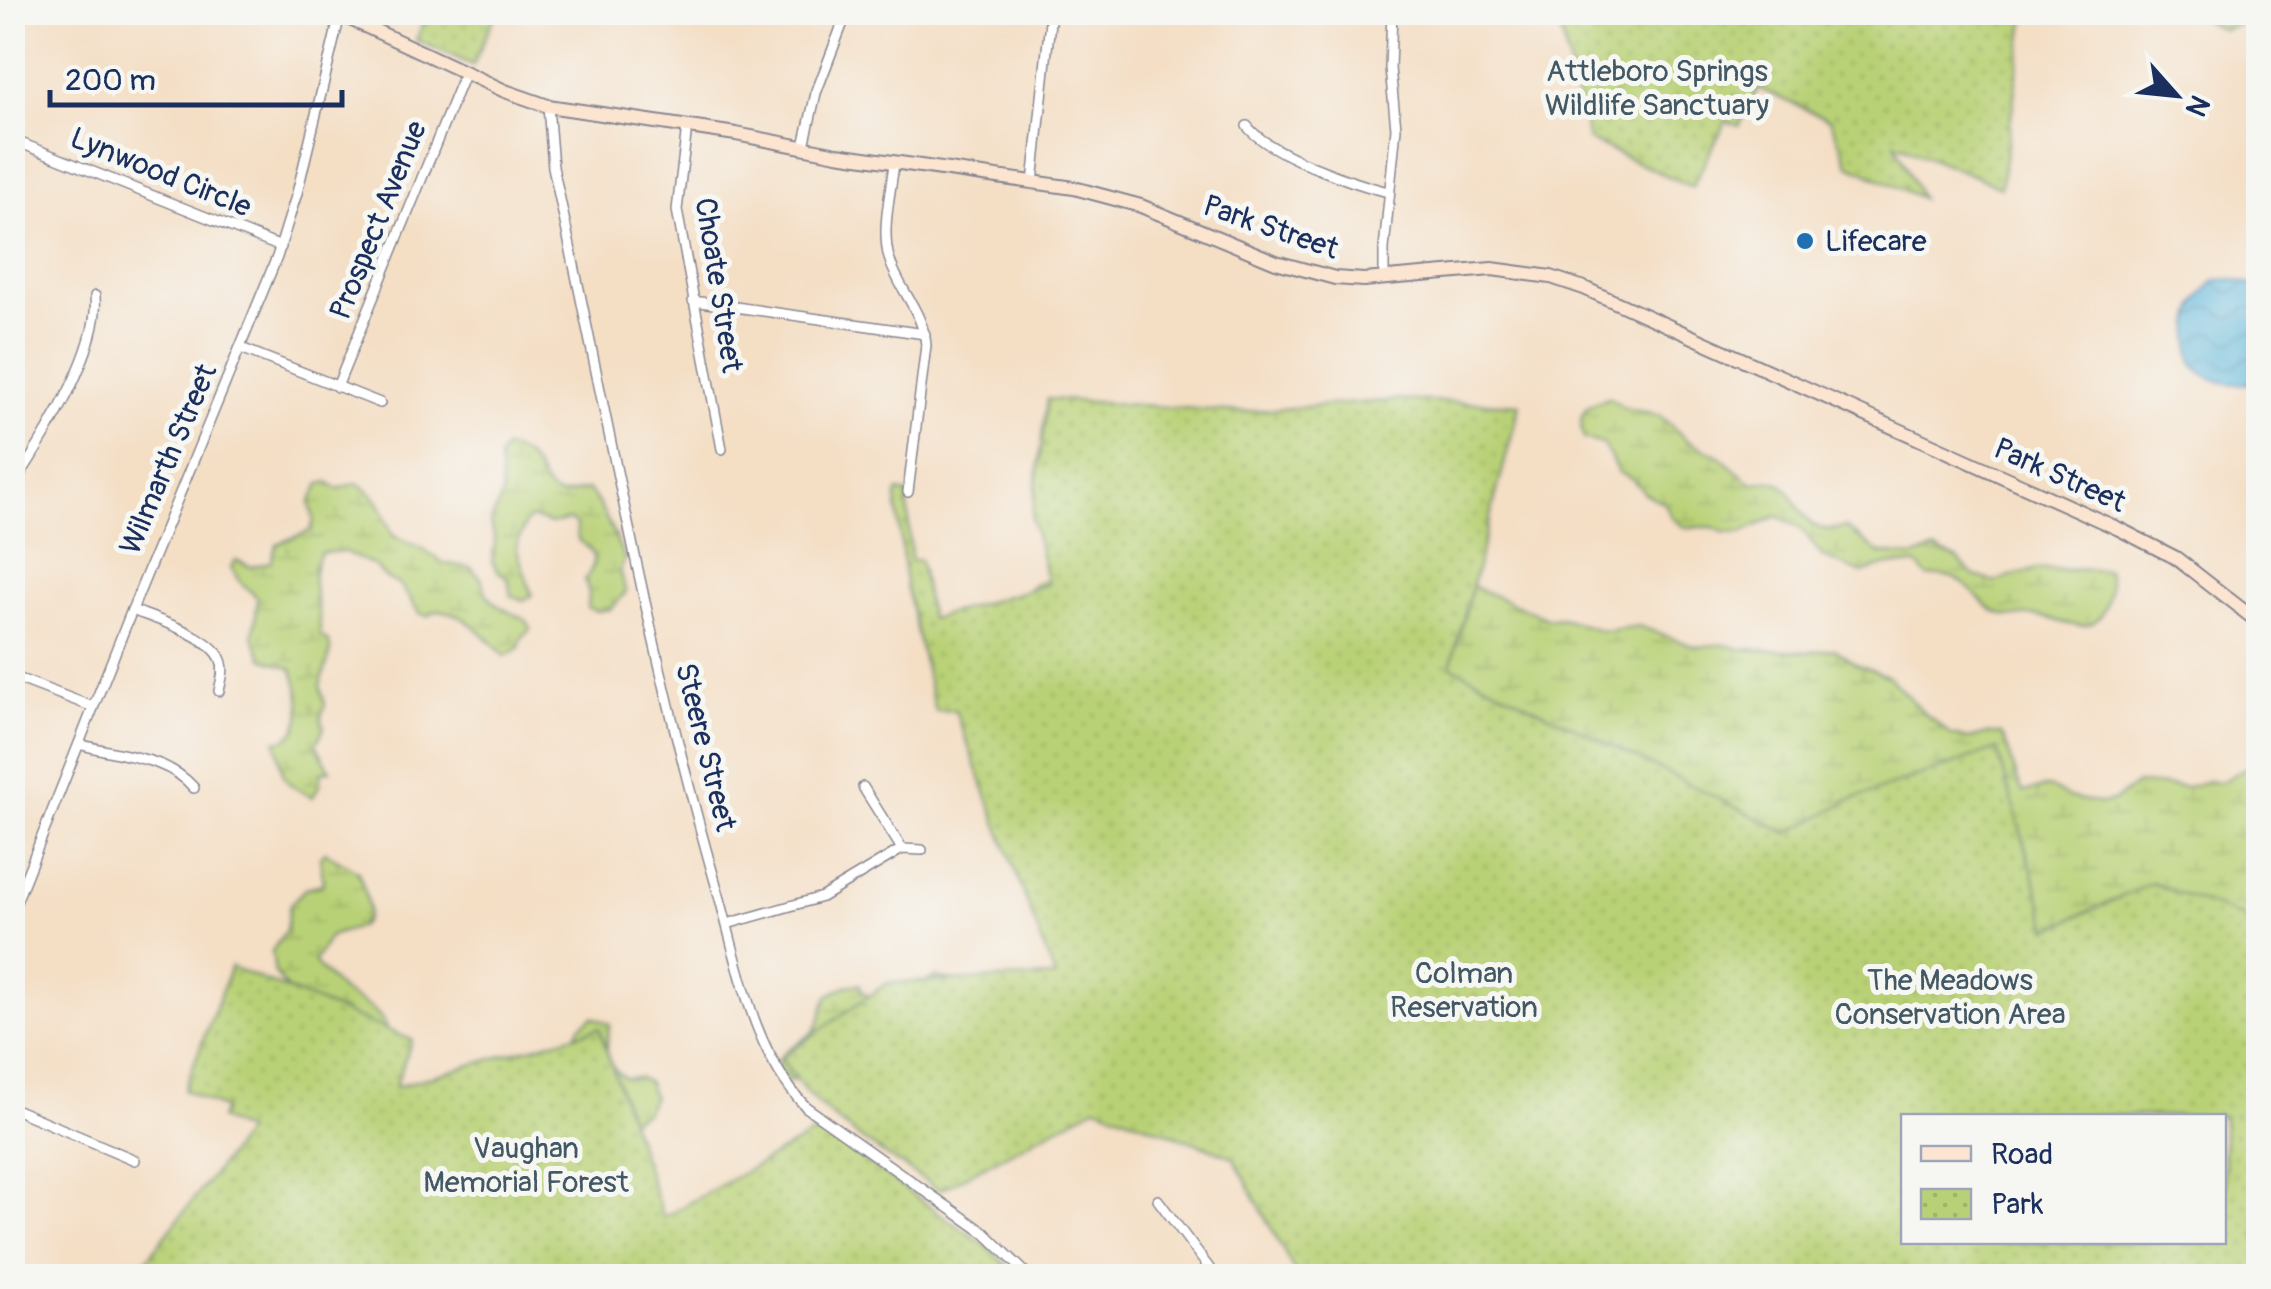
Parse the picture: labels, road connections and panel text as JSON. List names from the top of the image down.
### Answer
{
  "streets": {
    "main road": ["Park Street"],
    "street": [
      "Lynwood Circle",
      "Prospect Avenue",
      "Choate Street",
      "Wilmarth Street",
      "Steere Street"
    ]
  },
  "crossings": [
    ["Lynwood Circle", "Wilmarth Street"],
    ["Prospect Avenue", "Park Street"],
    ["Park Street", "Choate Street"],
    ["Park Street", "Wilmarth Street"],
    ["Park Street", "Steere Street"]
  ],
  "parks": [
    "Attleboro Springs Wildlife Sanctuary",
    "Colman Reservation",
    "The Meadows Conservation Area",
    "Vaughan Memorial Forest"
  ],
  "places": ["Lifecare"],
  "legend": ["Road", "Park"],
  "scale_bar": "200 m",
  "north": "bottom right"
}
